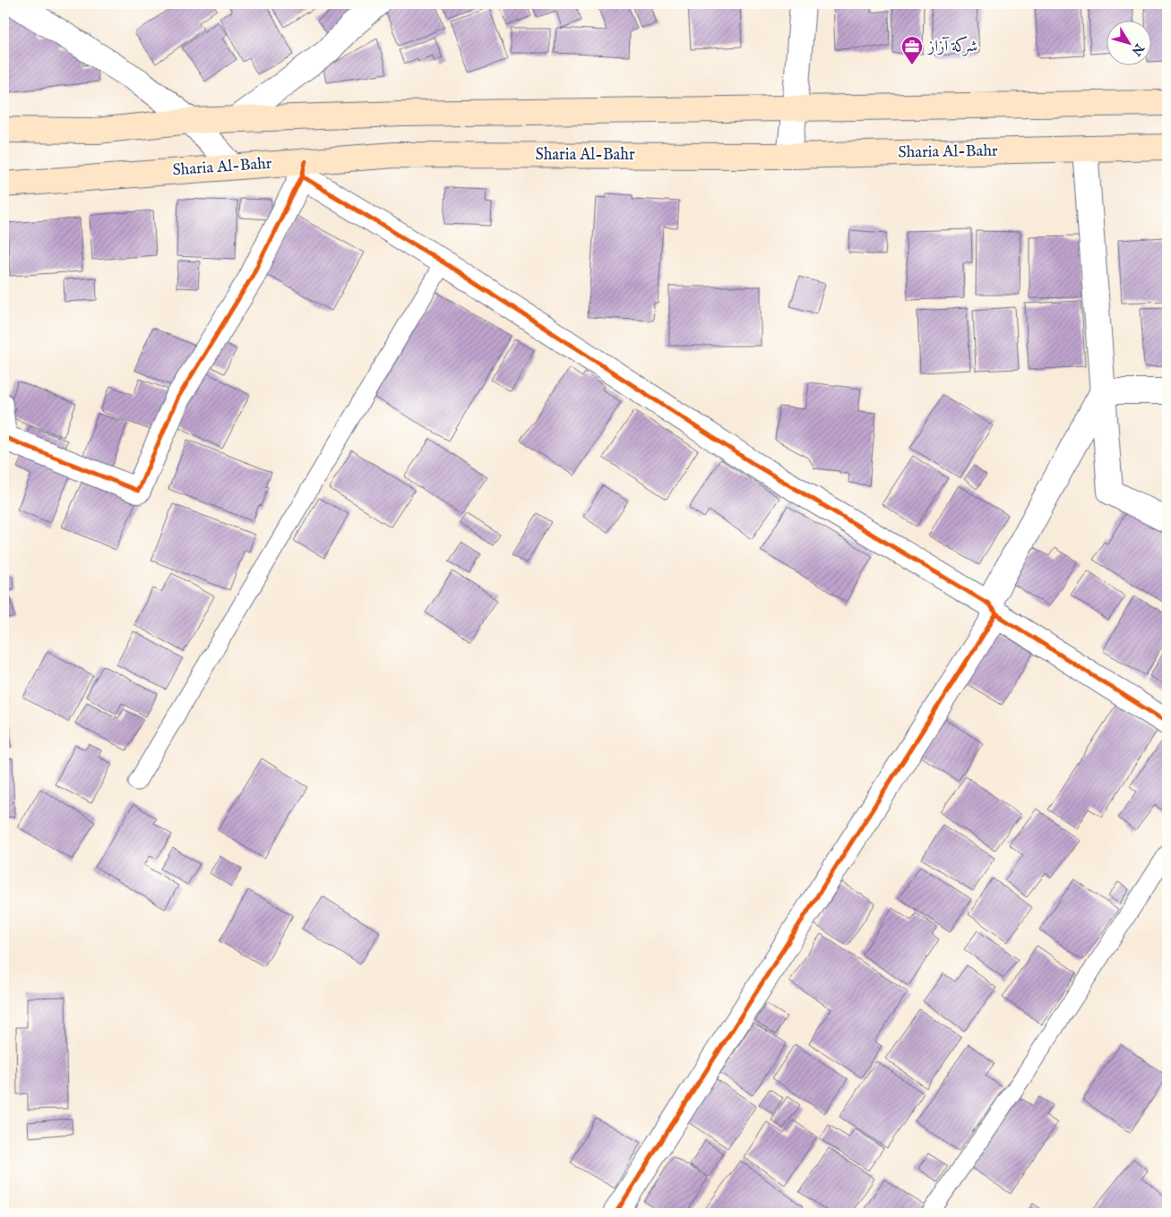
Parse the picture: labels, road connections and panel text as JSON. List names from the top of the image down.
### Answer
{
  "streets": {
    "main road": ["Sharia Al-Bahr"]
  },
  "places": {
    "office": ["شركة آزاز"]
  },
  "north": "bottom right"
}
